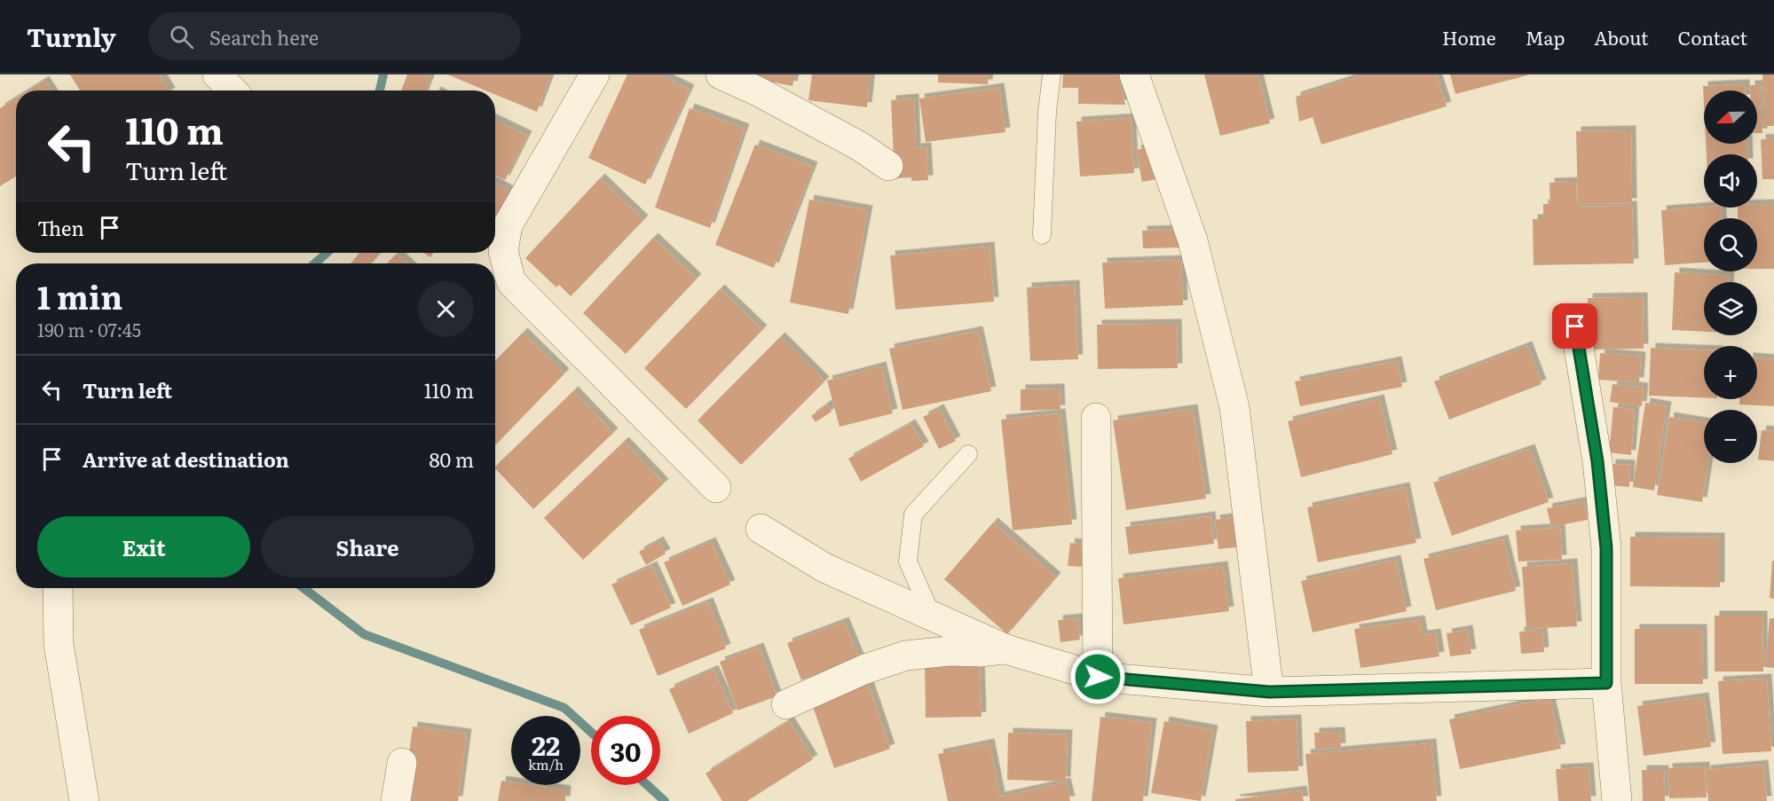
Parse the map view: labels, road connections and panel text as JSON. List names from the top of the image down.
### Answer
{
  "north": "left",
  "page": {
    "header": "Turnly",
    "search": "Search here",
    "nav": [
      "Home",
      "Map",
      "About",
      "Contact"
    ],
    "map_buttons": ["+", "−"],
    "turn": ["110 m", "Turn left"],
    "then": "Then",
    "heading": ["1 min", "190 m · 07:45"],
    "list": [
      {
        "name": "Turn left",
        "value": "110 m"
      },
      {
        "name": "Arrive at destination",
        "value": "80 m"
      }
    ],
    "buttons": ["Exit", "Share"],
    "speed": "22 km/h",
    "limit": "30"
  }
}
